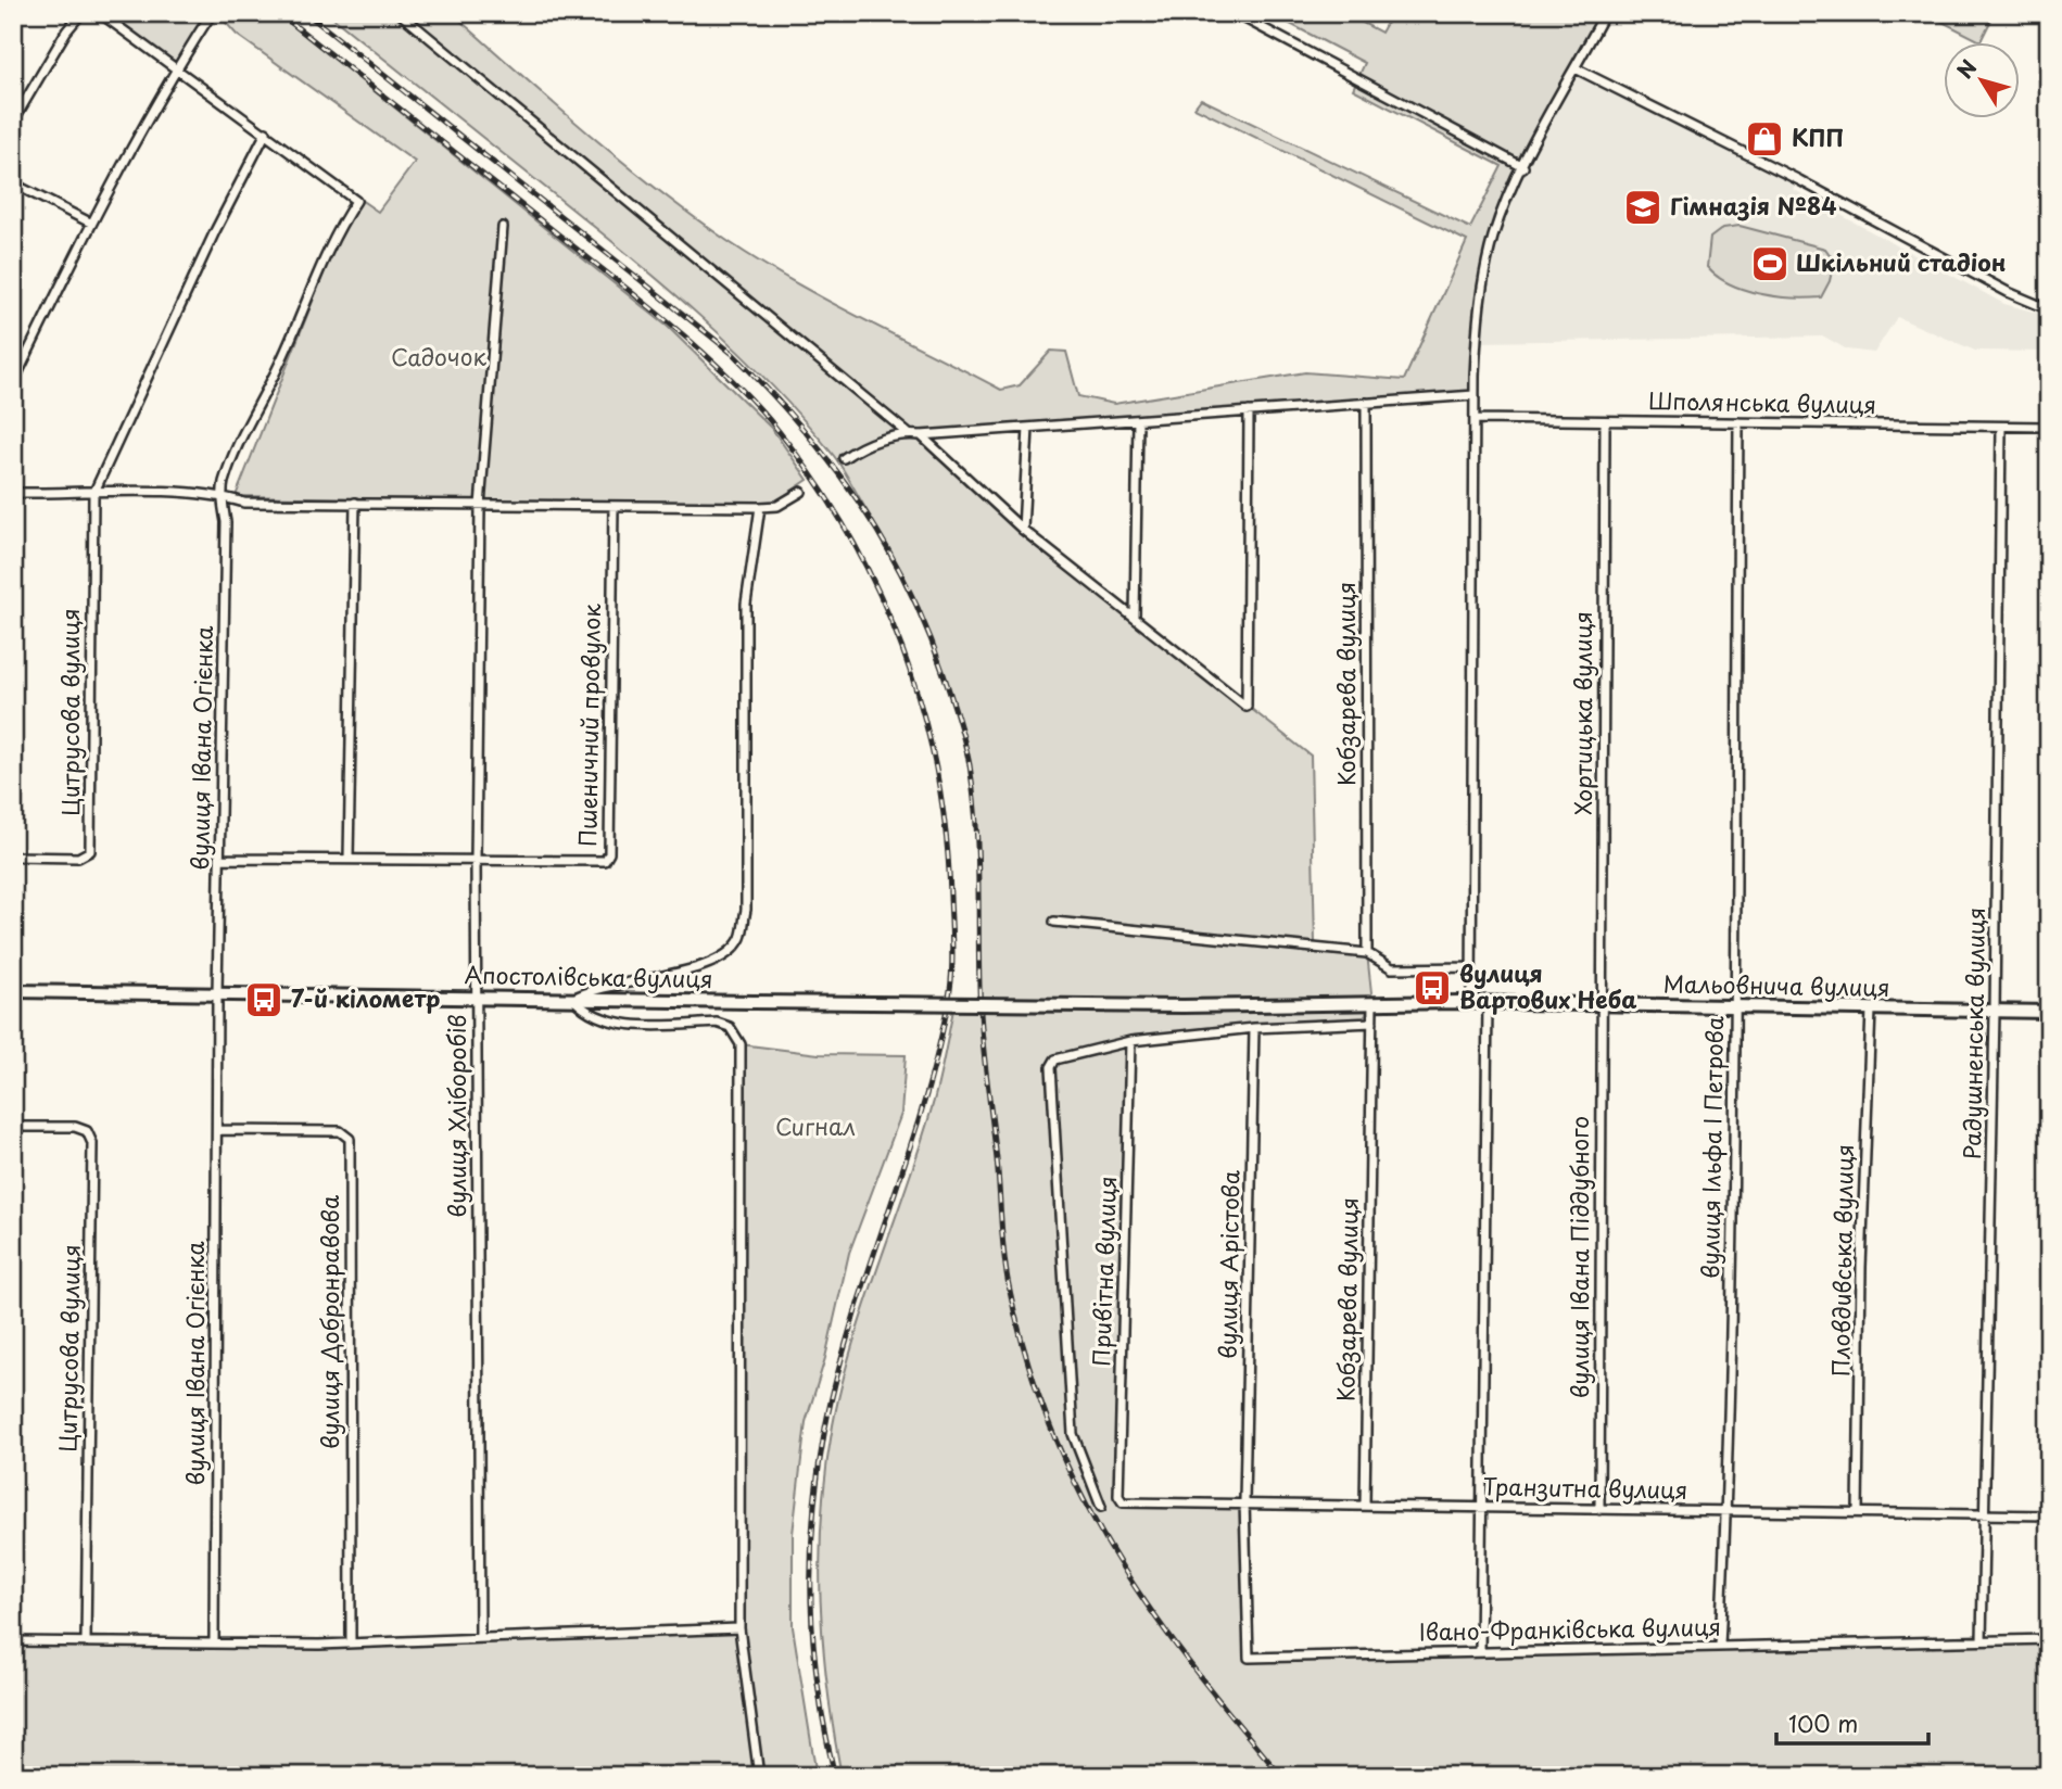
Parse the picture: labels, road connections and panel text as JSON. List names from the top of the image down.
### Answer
{
  "streets": {
    "street": [
      "Шполянська вулиця",
      "Кобзарева вулиця",
      "Цитрусова вулиця",
      "Хортицька вулиця",
      "Пшеничний провулок",
      "вулиця Івана Огієнка",
      "Апостолівська вулиця",
      "Мальовнича вулиця",
      "Радушненська вулиця",
      "вулиця Хліборобів",
      "вулиця Ільфа І Петрова",
      "вулиця Івана Піддубного",
      "Пловдивська вулиця",
      "вулиця Арістова",
      "Привітна вулиця",
      "вулиця Добронравова",
      "Транзитна вулиця",
      "Івано-Франківська вулиця"
    ]
  },
  "crossings": [
    ["Шполянська вулиця", "Хортицька вулиця"],
    ["Шполянська вулиця", "Радушненська вулиця"],
    ["Шполянська вулиця", "вулиця Ільфа І Петрова"],
    ["Кобзарева вулиця", "Апостолівська вулиця"],
    ["Кобзарева вулиця", "Мальовнича вулиця"],
    ["Кобзарева вулиця", "Транзитна вулиця"],
    ["Хортицька вулиця", "Мальовнича вулиця"],
    ["Хортицька вулиця", "вулиця Івана Піддубного"],
    ["Пшеничний провулок", "вулиця Хліборобів"],
    ["вулиця Івана Огієнка", "Апостолівська вулиця"],
    ["вулиця Івана Огієнка", "вулиця Добронравова"],
    ["Апостолівська вулиця", "Мальовнича вулиця"],
    ["Апостолівська вулиця", "вулиця Хліборобів"],
    ["Мальовнича вулиця", "Радушненська вулиця"],
    ["Мальовнича вулиця", "вулиця Ільфа І Петрова"],
    ["Мальовнича вулиця", "вулиця Івана Піддубного"],
    ["Мальовнича вулиця", "Пловдивська вулиця"],
    ["Радушненська вулиця", "Транзитна вулиця"],
    ["Радушненська вулиця", "Івано-Франківська вулиця"],
    ["вулиця Ільфа І Петрова", "Транзитна вулиця"],
    ["вулиця Ільфа І Петрова", "Івано-Франківська вулиця"],
    ["вулиця Івана Піддубного", "Транзитна вулиця"],
    ["Пловдивська вулиця", "Транзитна вулиця"],
    ["вулиця Арістова", "Транзитна вулиця"],
    ["вулиця Арістова", "Івано-Франківська вулиця"],
    ["Привітна вулиця", "Транзитна вулиця"],
    ["Транзитна вулиця", "Івано-Франківська вулиця"]
  ],
  "parks": ["Садочок", "Сигнал"],
  "places": {
    "shop": ["КПП"],
    "school or university": ["Гімназія №84"],
    "sports": ["Шкільний стадіон"],
    "bus stop": ["вулиця Вартових Неба", "7-й кілометр"]
  },
  "scale_bar": "100 m",
  "north": "top left"
}
